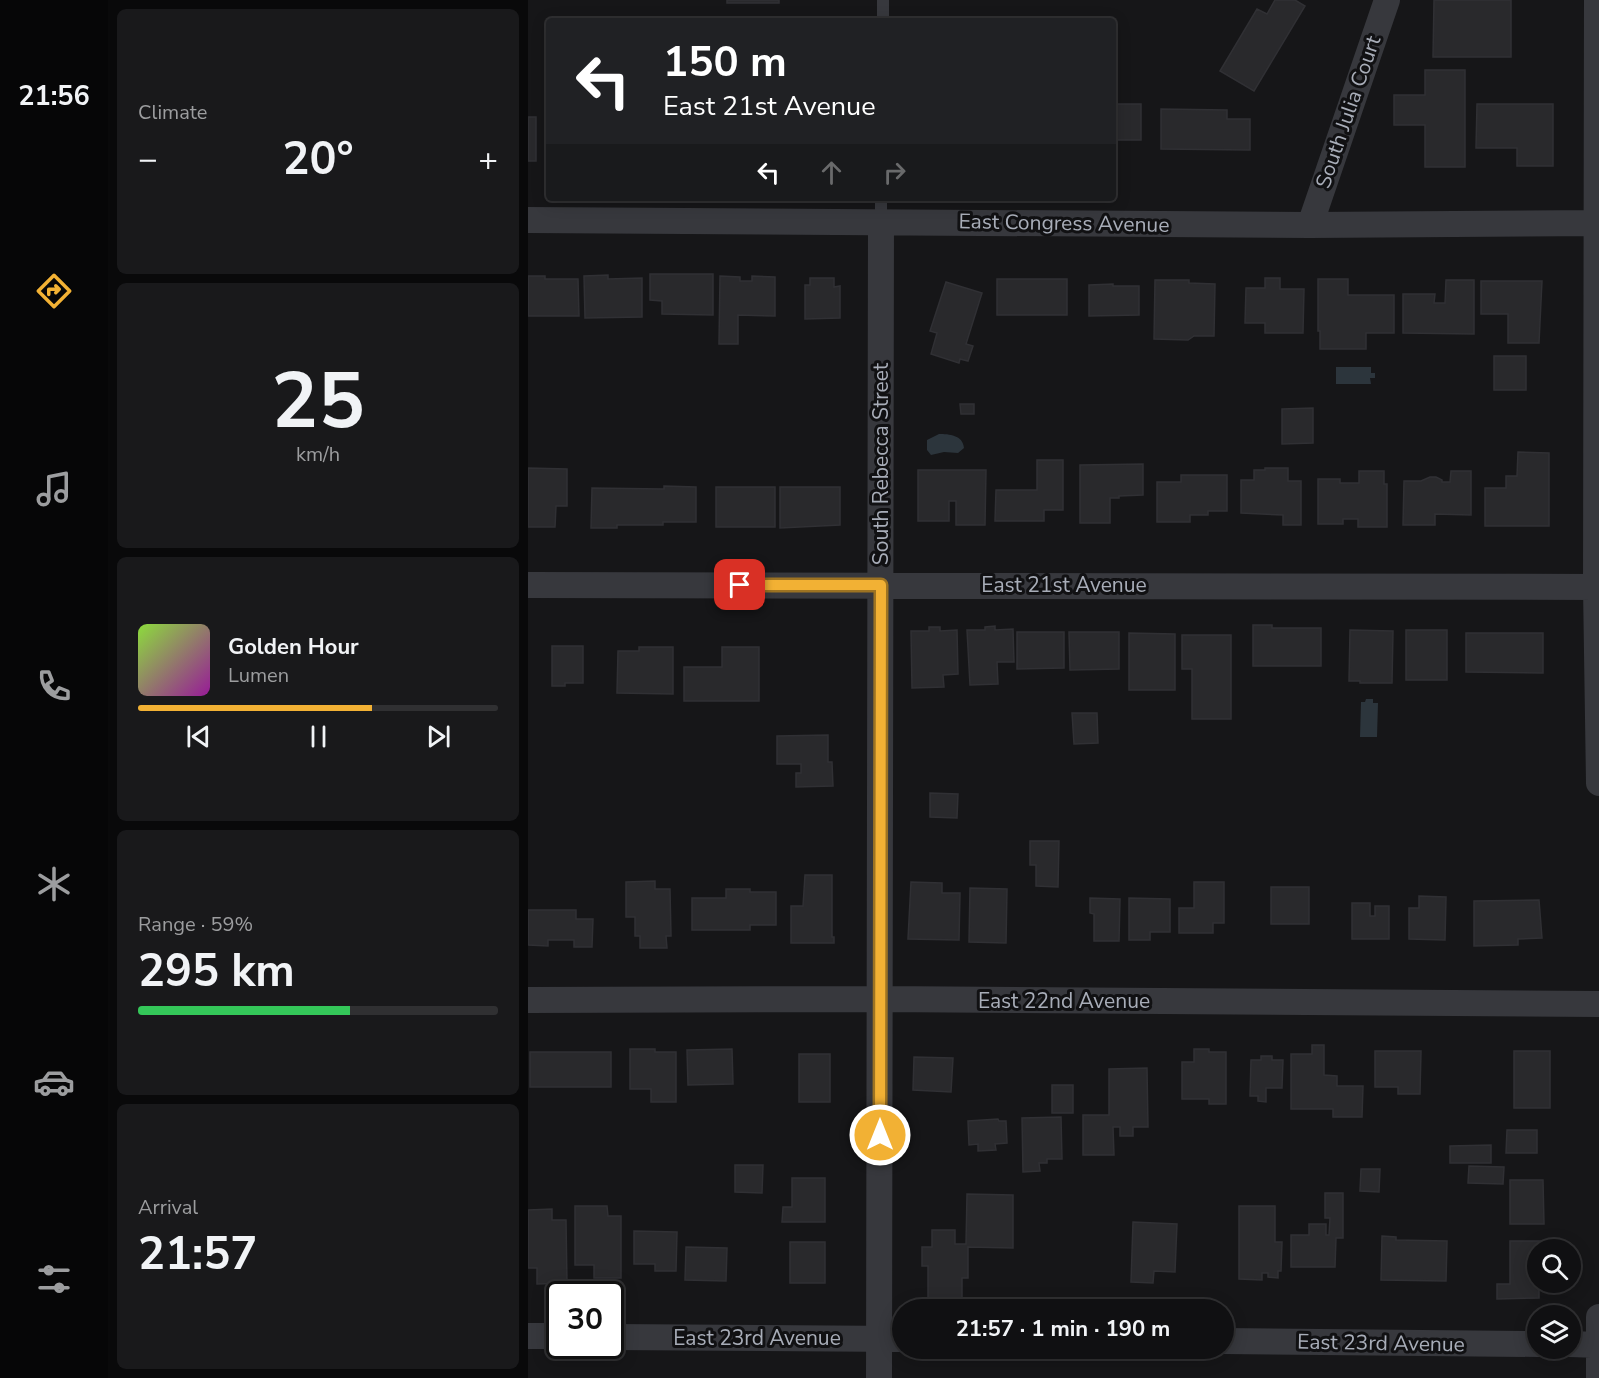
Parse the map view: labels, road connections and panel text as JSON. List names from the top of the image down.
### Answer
{
  "streets": {
    "street": [
      "South Julia Court",
      "East Congress Avenue",
      "South Rebecca Street",
      "East 21st Avenue",
      "East 22nd Avenue",
      "East 23rd Avenue"
    ]
  },
  "crossings": [
    ["South Julia Court", "East Congress Avenue"],
    ["East Congress Avenue", "South Rebecca Street"],
    ["South Rebecca Street", "East 21st Avenue"],
    ["South Rebecca Street", "East 22nd Avenue"],
    ["South Rebecca Street", "East 23rd Avenue"]
  ],
  "page": {
    "tabs": "21:56",
    "tile": [
      "Climate",
      ["25", "km/h"],
      ["Range · 59%", "295 km"],
      ["Arrival", "21:57"]
    ],
    "turn": ["150 m", "East 21st Avenue"],
    "heat": ["−", "20°", "+"],
    "song": ["Golden Hour", "Lumen"],
    "limit": "30",
    "trip": "21:57 · 1 min · 190 m"
  }
}
